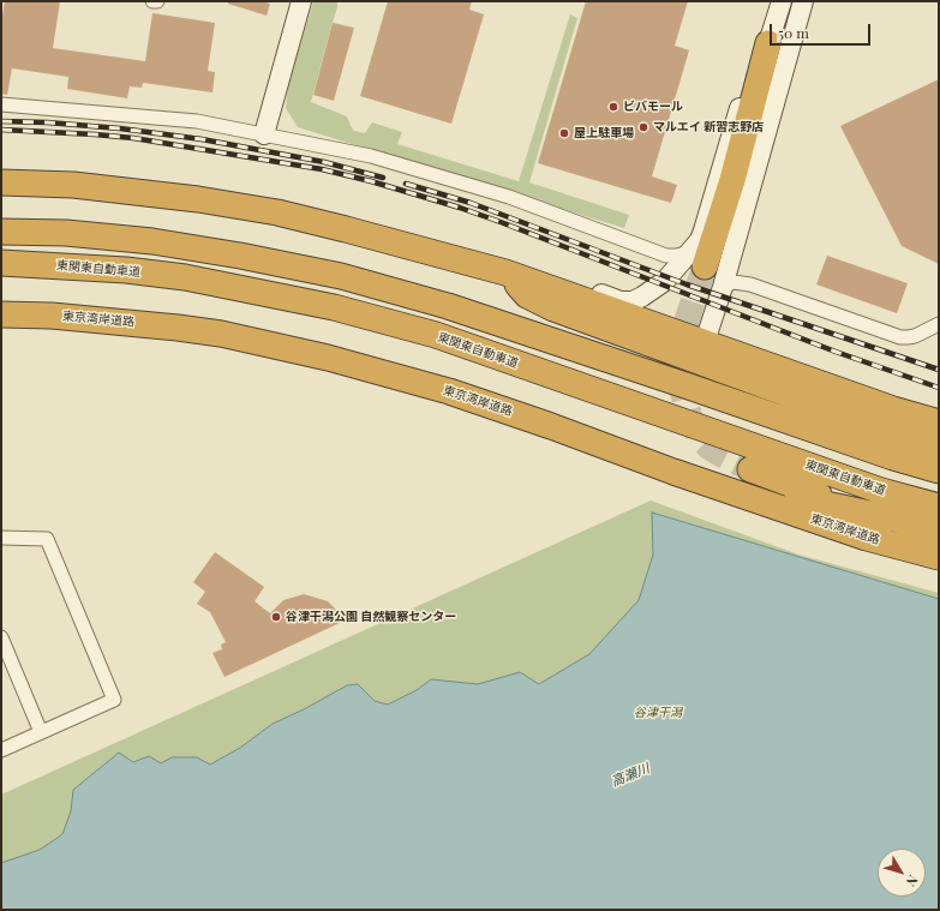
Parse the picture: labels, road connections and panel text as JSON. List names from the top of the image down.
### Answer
{
  "streets": {
    "highway": ["東関東自動車道", "東京湾岸道路"]
  },
  "water": ["高瀬川"],
  "parks": ["谷津干潟"],
  "places": [
    "ビバモール",
    "マルエイ 新習志野店",
    "屋上駐車場",
    "谷津干潟公園 自然観察センター"
  ],
  "scale_bar": "50 m",
  "north": "bottom right"
}
